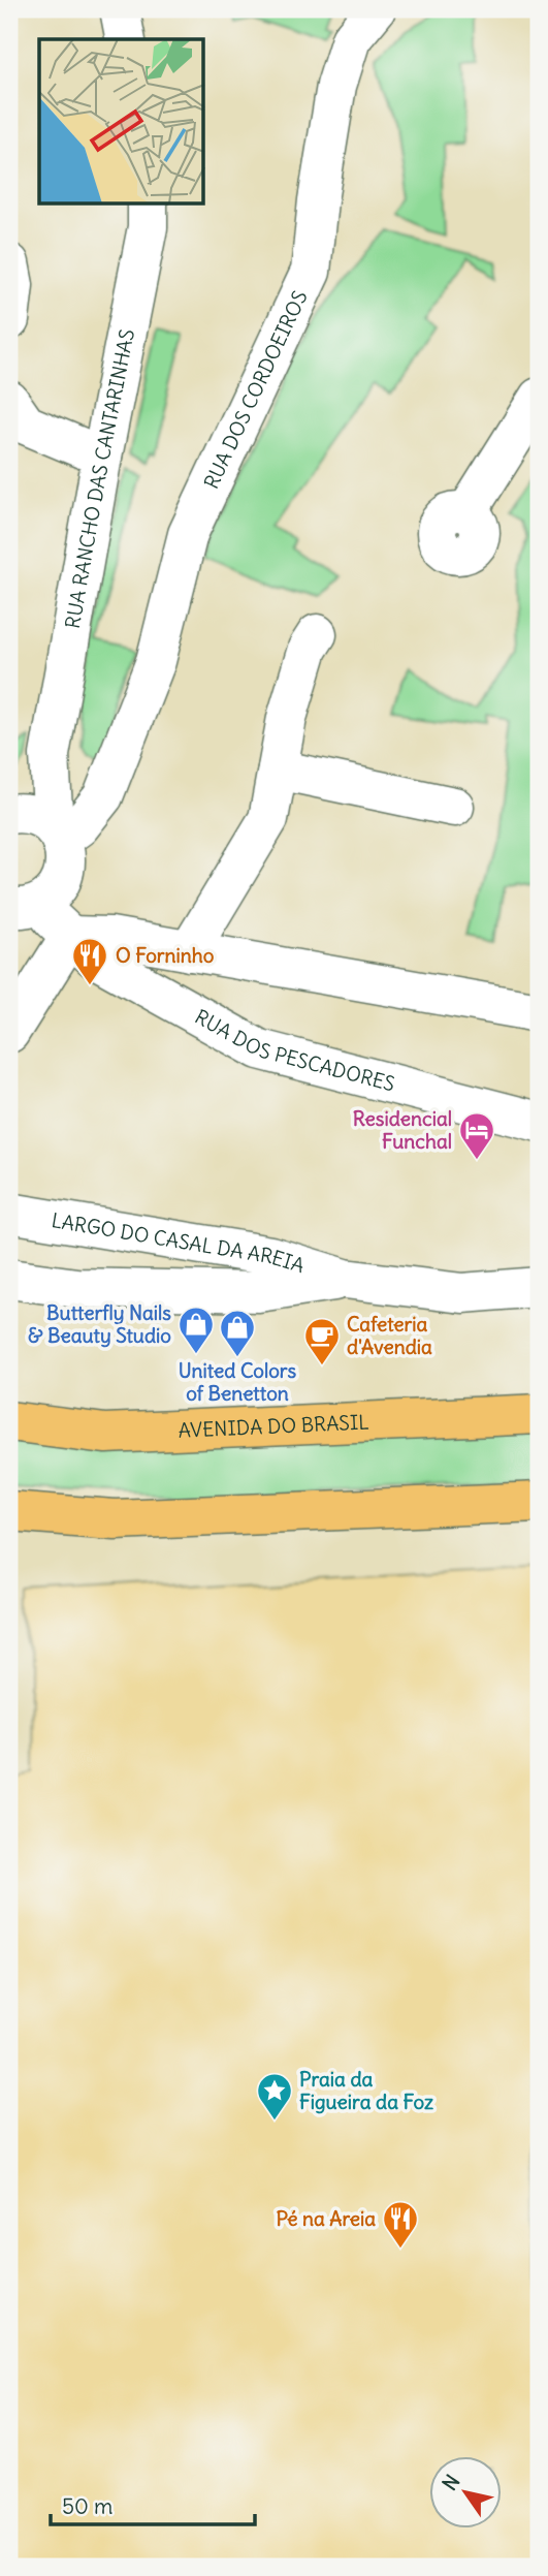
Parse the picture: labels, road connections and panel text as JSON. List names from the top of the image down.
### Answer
{
  "streets": {
    "main road": ["AVENIDA DO BRASIL"],
    "street": [
      "RUA DOS CORDOEIROS",
      "RUA RANCHO DAS CANTARINHAS",
      "RUA DOS PESCADORES",
      "LARGO DO CASAL DA AREIA"
    ]
  },
  "crossings": [
    ["RUA DOS CORDOEIROS", "RUA RANCHO DAS CANTARINHAS"],
    ["RUA RANCHO DAS CANTARINHAS", "RUA DOS PESCADORES"]
  ],
  "places": {
    "restaurant": ["O Forninho", "Pé na Areia"],
    "hotel": ["Residencial Funchal"],
    "shop": ["Butterfly Nails & Beauty Studio", "United Colors of Benetton"],
    "cafe": ["Cafeteria d'Avendia"],
    "place": ["Praia da Figueira da Foz"]
  },
  "scale_bar": "50 m",
  "north": "top left"
}
